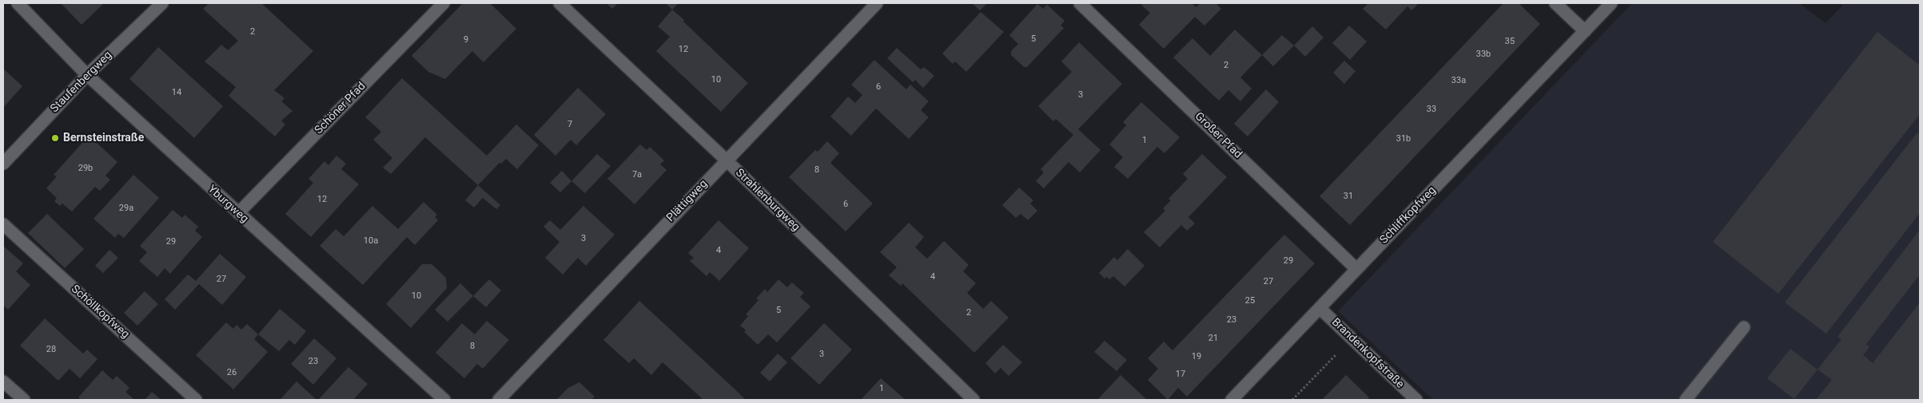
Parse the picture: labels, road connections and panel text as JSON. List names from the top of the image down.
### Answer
{
  "streets": {
    "street": [
      "Staufenbergweg",
      "Schöner Pfad",
      "Großer Pfad",
      "Strahlenburgweg",
      "Plättigweg",
      "Yburgweg",
      "Schliffkopfweg",
      "Schöllkopfweg",
      "Brandenkopfstraße"
    ]
  },
  "crossings": [
    ["Staufenbergweg", "Yburgweg"],
    ["Schöner Pfad", "Yburgweg"],
    ["Großer Pfad", "Schliffkopfweg"],
    ["Strahlenburgweg", "Plättigweg"],
    ["Schliffkopfweg", "Brandenkopfstraße"]
  ],
  "places": ["Bernsteinstraße"],
  "house_numbers": [
    "2",
    "5",
    "9",
    "35",
    "12",
    "33b",
    "2",
    "10",
    "33a",
    "6",
    "14",
    "3",
    "33",
    "7",
    "31b",
    "1",
    "29b",
    "8",
    "7a",
    "31",
    "12",
    "6",
    "29a",
    "3",
    "10a",
    "29",
    "4",
    "29",
    "4",
    "27",
    "27",
    "10",
    "25",
    "5",
    "2",
    "23",
    "21",
    "8",
    "28",
    "3",
    "19",
    "23",
    "26",
    "17",
    "1"
  ]
}
